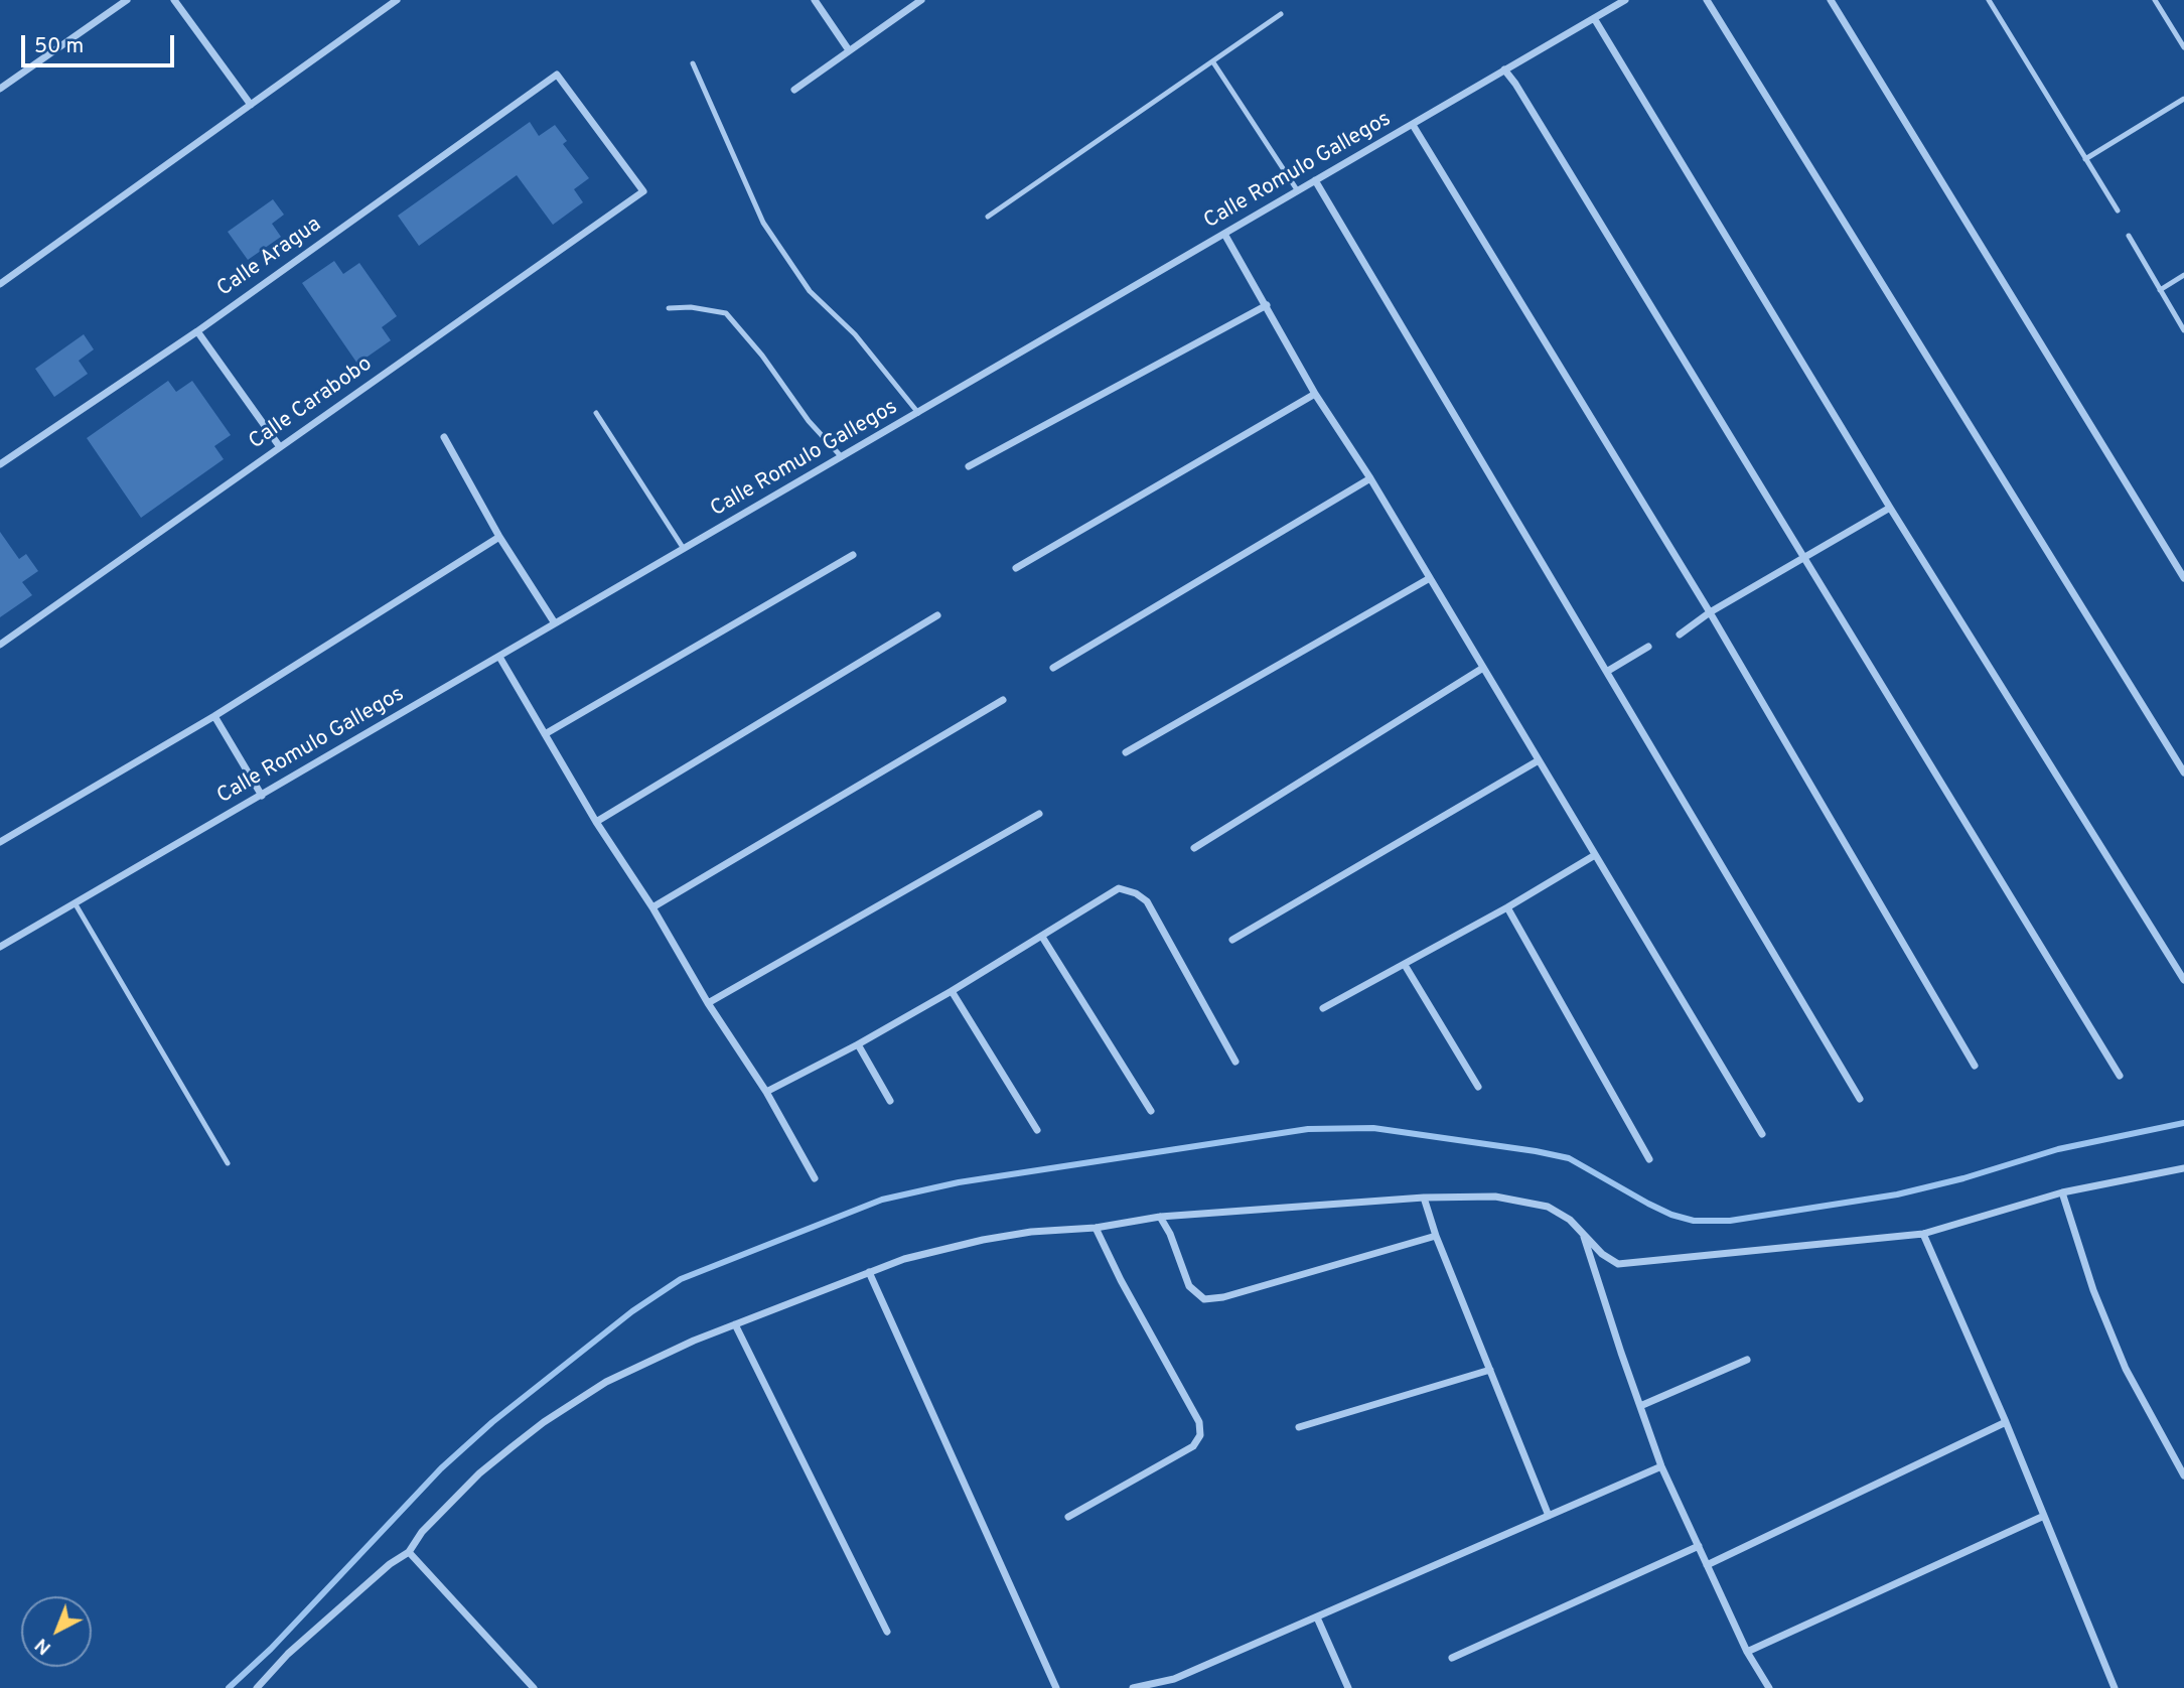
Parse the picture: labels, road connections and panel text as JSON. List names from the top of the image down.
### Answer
{
  "streets": {
    "street": ["Calle Romulo Gallegos", "Calle Aragua", "Calle Carabobo"]
  },
  "crossings": [
    ["Calle Aragua", "Calle Carabobo"]
  ],
  "scale_bar": "50 m",
  "north": "bottom left"
}
